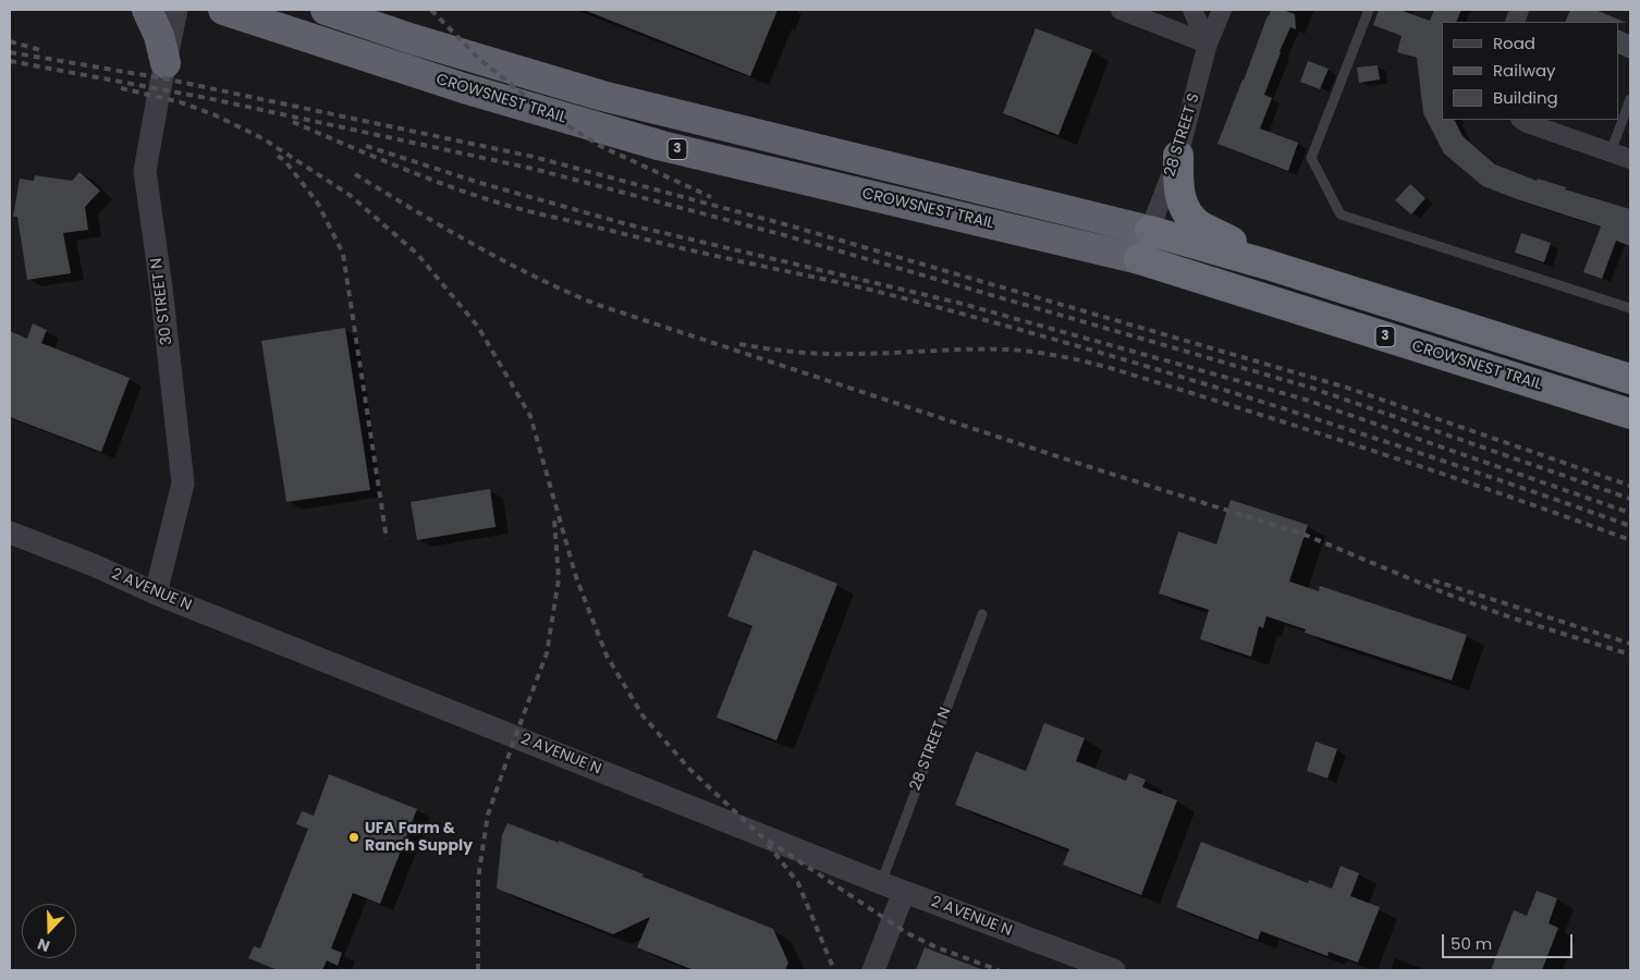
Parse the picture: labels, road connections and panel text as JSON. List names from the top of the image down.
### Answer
{
  "streets": {
    "highway": ["CROWSNEST TRAIL", "3"],
    "street": ["28 STREET S", "30 STREET N", "2 AVENUE N"],
    "lane": ["28 STREET N"]
  },
  "crossings": [
    ["CROWSNEST TRAIL", "28 STREET S"],
    ["30 STREET N", "2 AVENUE N"],
    ["2 AVENUE N", "28 STREET N"]
  ],
  "places": ["UFA Farm & Ranch Supply"],
  "legend": ["Road", "Railway", "Building"],
  "scale_bar": "50 m",
  "north": "bottom"
}
